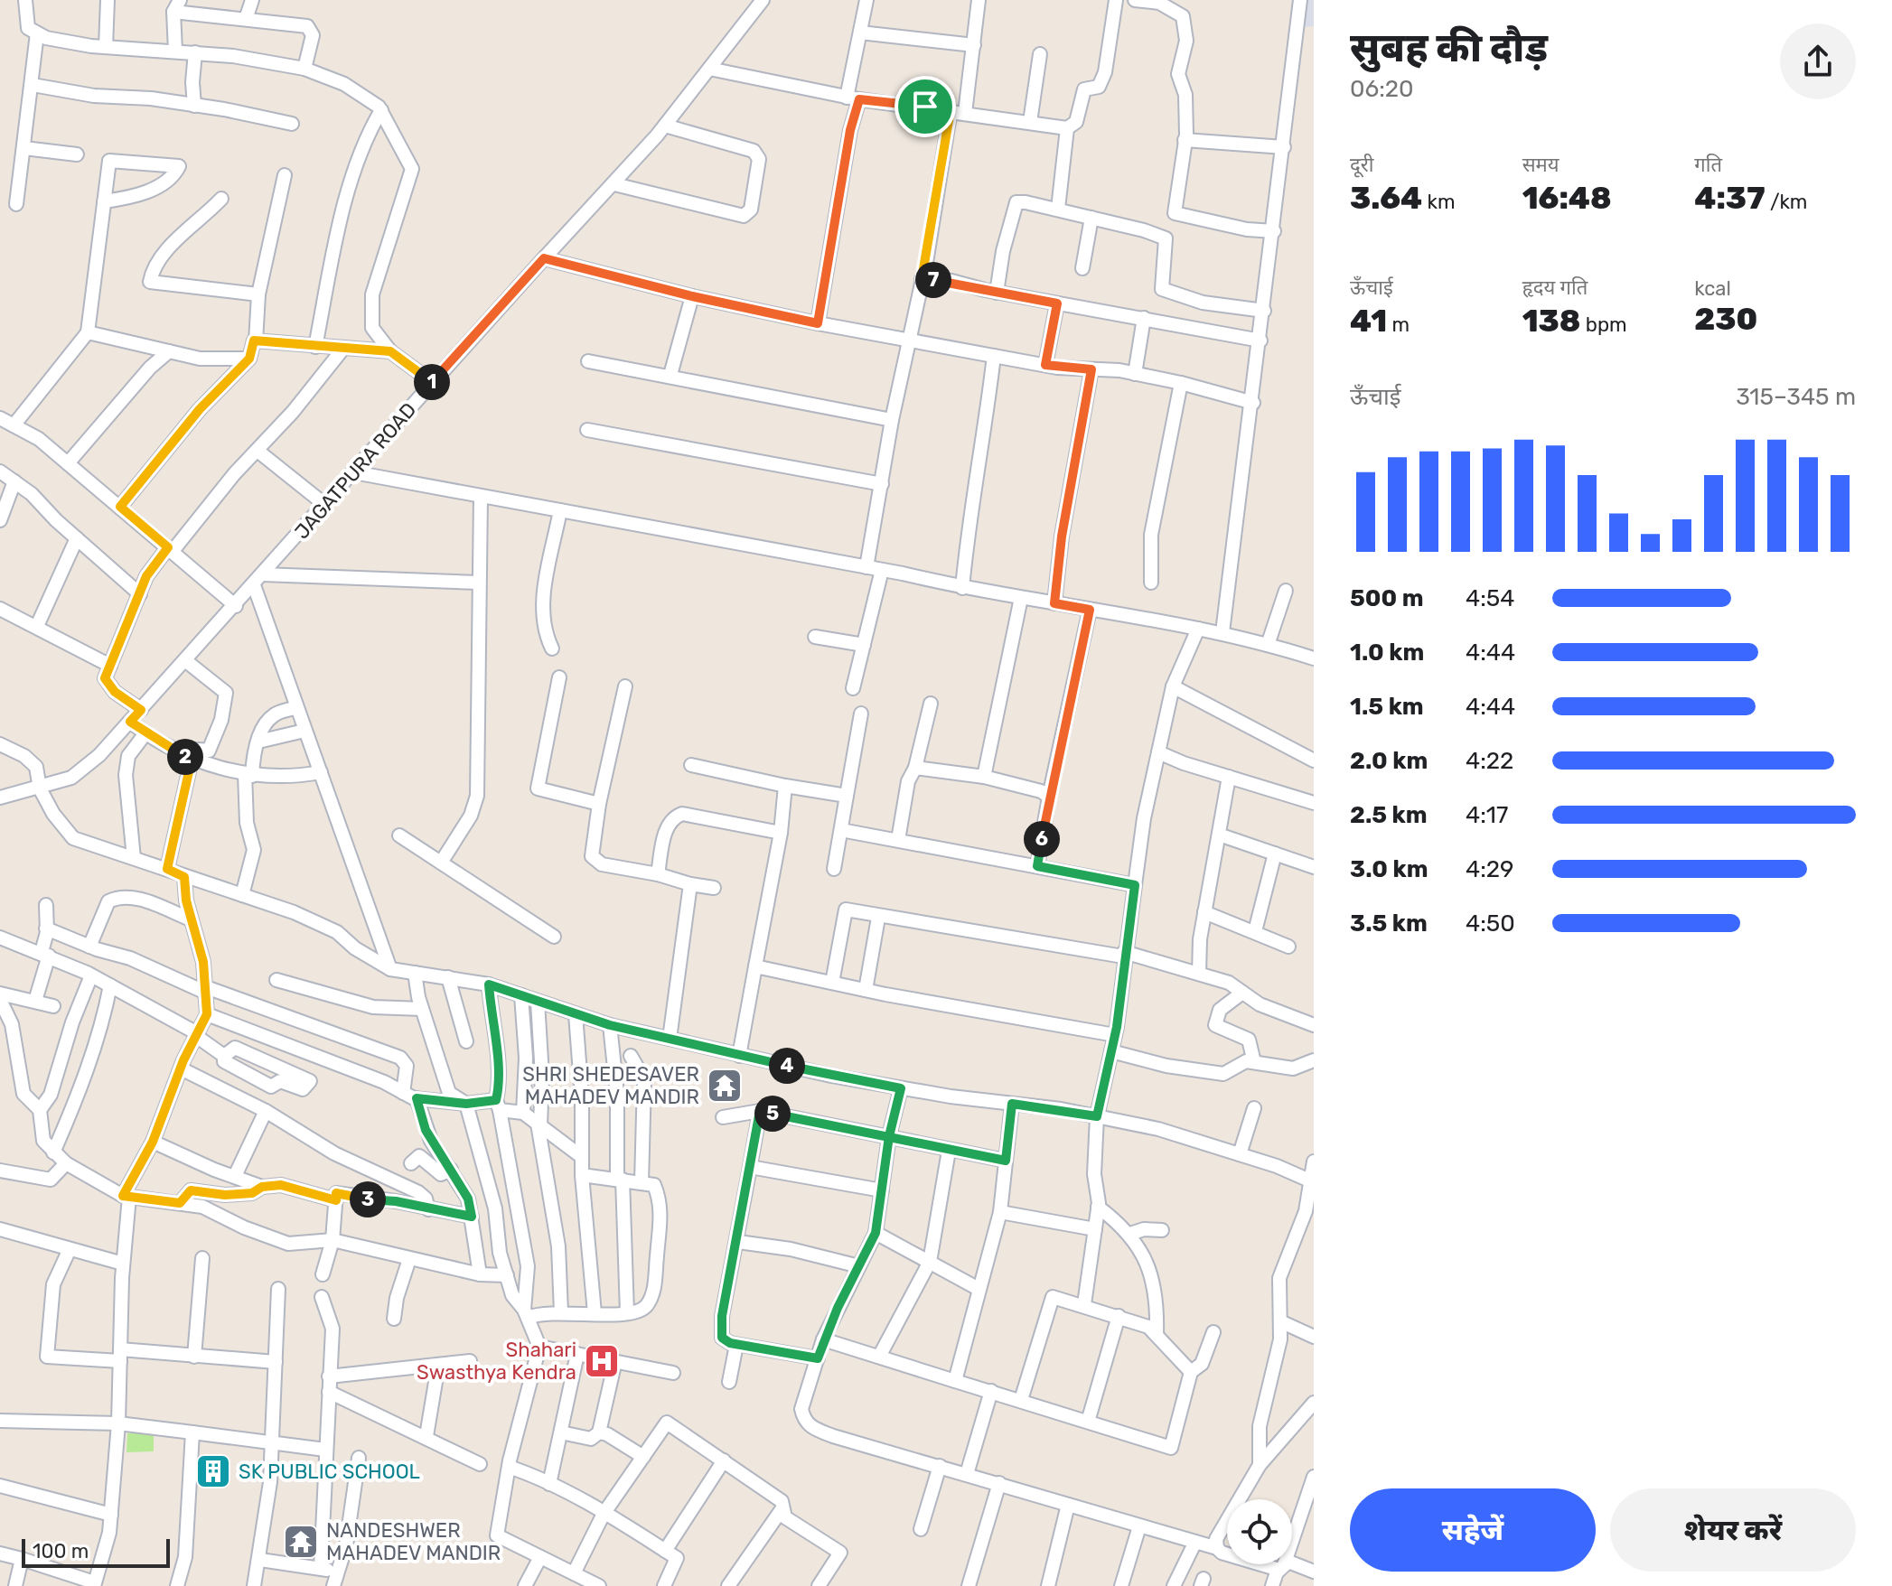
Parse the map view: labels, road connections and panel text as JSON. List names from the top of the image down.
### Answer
{
  "streets": {
    "street": ["JAGATPURA ROAD"]
  },
  "places": {
    "temple": ["SHRI SHEDESAVER MAHADEV MANDIR", "NANDESHWER MAHADEV MANDIR"],
    "hospital": ["Shahari Swasthya Kendra"],
    "building": ["SK PUBLIC SCHOOL"]
  },
  "scale_bar": "100 m",
  "page": {
    "heading": ["सुबह की दौड़", "06:20"],
    "stats": [
      ["दूरी", "3.64 km"],
      ["समय", "16:48"],
      ["गति", "4:37 /km"],
      ["ऊँचाई", "41 m"],
      ["हृदय गति", "138 bpm"],
      ["kcal", "230"]
    ],
    "pins": [
      "7",
      "1",
      "2",
      "6",
      "4",
      "5",
      "3"
    ],
    "chart": ["ऊँचाई", "315–345 m"],
    "list": [
      {
        "name": "500 m",
        "note": "4:54"
      },
      {
        "name": "1.0 km",
        "note": "4:44"
      },
      {
        "name": "1.5 km",
        "note": "4:44"
      },
      {
        "name": "2.0 km",
        "note": "4:22"
      },
      {
        "name": "2.5 km",
        "note": "4:17"
      },
      {
        "name": "3.0 km",
        "note": "4:29"
      },
      {
        "name": "3.5 km",
        "note": "4:50"
      }
    ],
    "buttons": ["सहेजें", "शेयर करें"],
    "scale": "100 m"
  }
}
